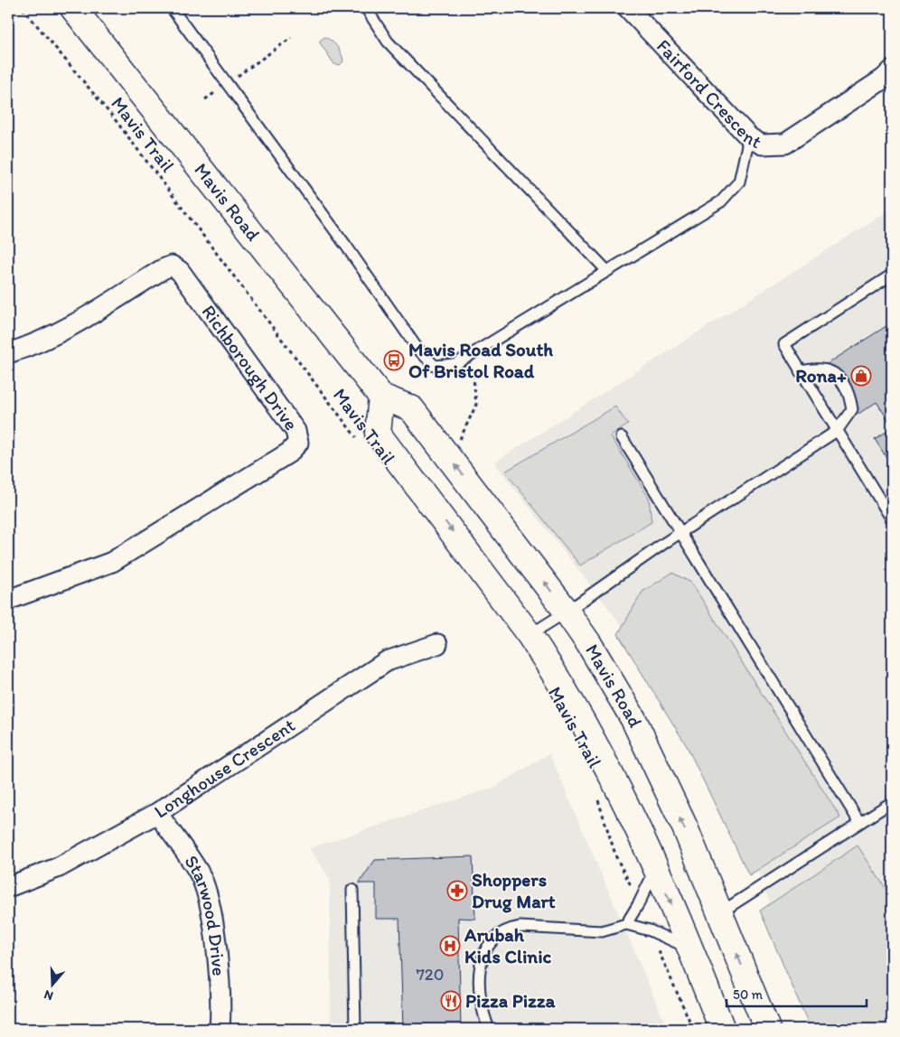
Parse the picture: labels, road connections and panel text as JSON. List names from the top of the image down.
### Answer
{
  "streets": {
    "main road": ["Mavis Road"],
    "street": [
      "Fairford Crescent",
      "Richborough Drive",
      "Longhouse Crescent",
      "Starwood Drive"
    ],
    "path": ["Mavis Trail"]
  },
  "crossings": [
    ["Longhouse Crescent", "Starwood Drive"]
  ],
  "places": {
    "bus stop": ["Mavis Road South Of Bristol Road"],
    "shop": ["Rona+"],
    "pharmacy": ["Shoppers Drug Mart"],
    "hospital": ["Arubah Kids Clinic"],
    "restaurant": ["Pizza Pizza"]
  },
  "house_numbers": ["720"],
  "scale_bar": "50 m",
  "north": "bottom"
}
